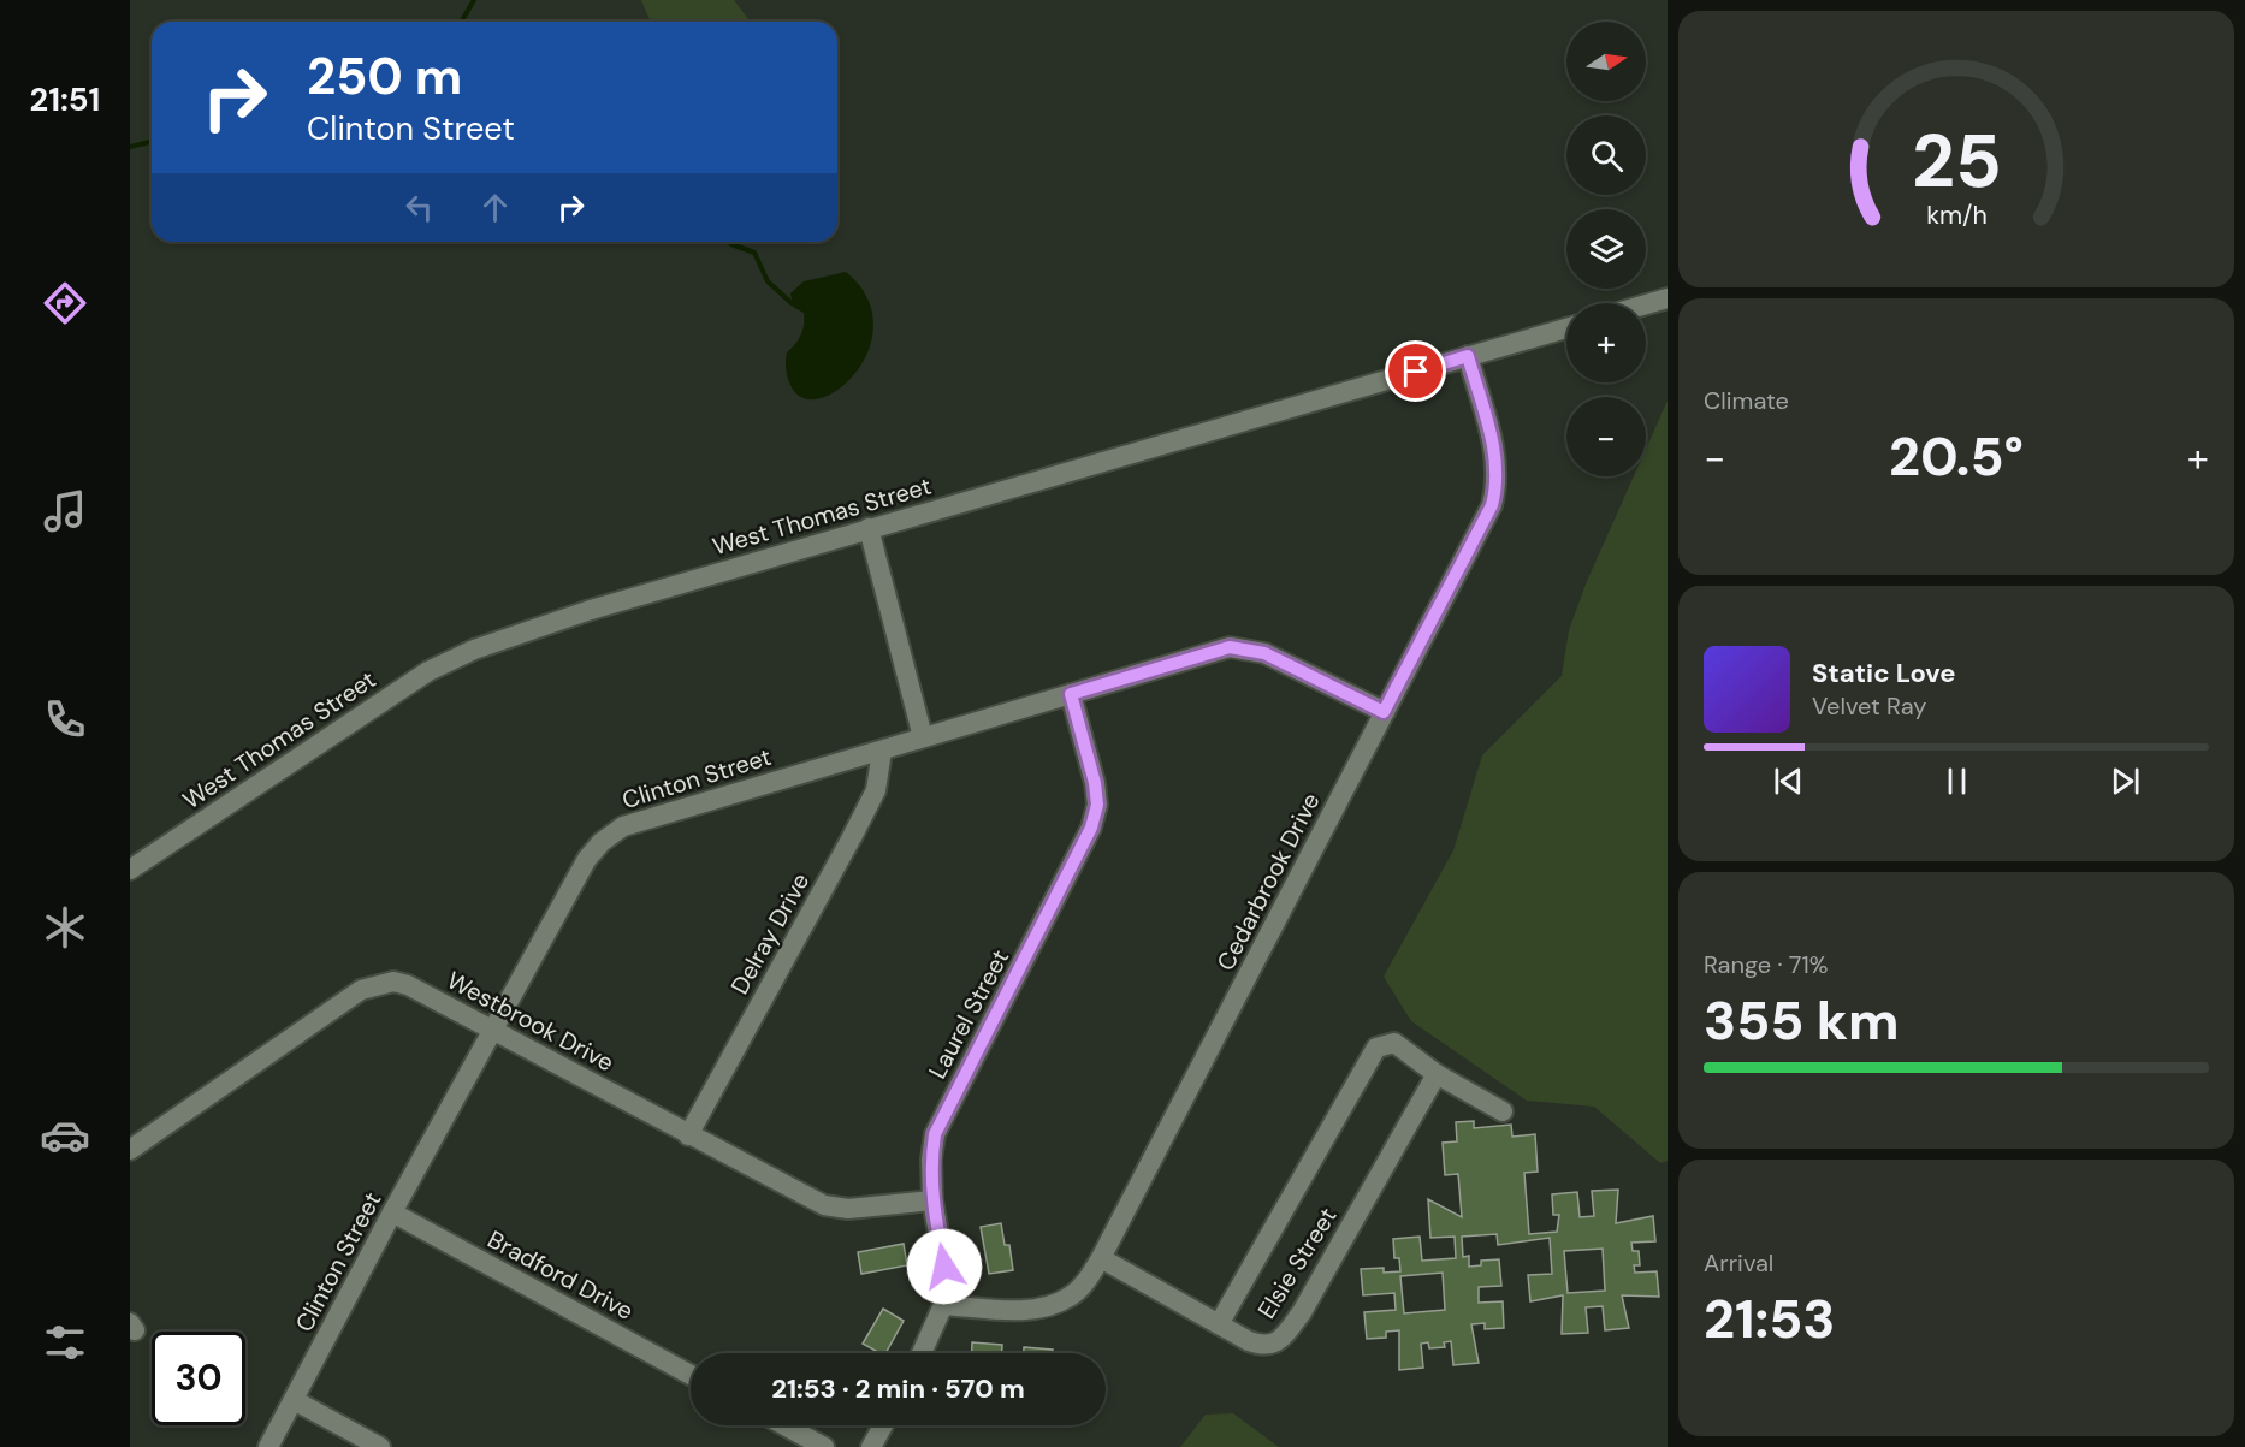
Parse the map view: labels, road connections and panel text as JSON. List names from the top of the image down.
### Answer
{
  "streets": {
    "street": [
      "West Thomas Street",
      "Clinton Street",
      "Cedarbrook Drive",
      "Delray Drive",
      "Laurel Street",
      "Westbrook Drive",
      "Elsie Street",
      "Bradford Drive"
    ]
  },
  "crossings": [
    ["West Thomas Street", "Cedarbrook Drive"],
    ["Clinton Street", "Cedarbrook Drive"],
    ["Clinton Street", "Delray Drive"],
    ["Clinton Street", "Laurel Street"],
    ["Clinton Street", "Westbrook Drive"],
    ["Clinton Street", "Bradford Drive"],
    ["Cedarbrook Drive", "Laurel Street"],
    ["Cedarbrook Drive", "Elsie Street"],
    ["Delray Drive", "Westbrook Drive"],
    ["Laurel Street", "Westbrook Drive"]
  ],
  "north": "right",
  "page": {
    "tabs": "21:51",
    "map_buttons": ["+", "−"],
    "turn": ["250 m", "Clinton Street"],
    "tile": [
      "Climate",
      ["Range · 71%", "355 km"],
      ["Arrival", "21:53"]
    ],
    "heat": ["−", "20.5°", "+"],
    "song": ["Static Love", "Velvet Ray"],
    "limit": "30",
    "trip": "21:53 · 2 min · 570 m",
    "gauge": ["25", "km/h"]
  }
}
